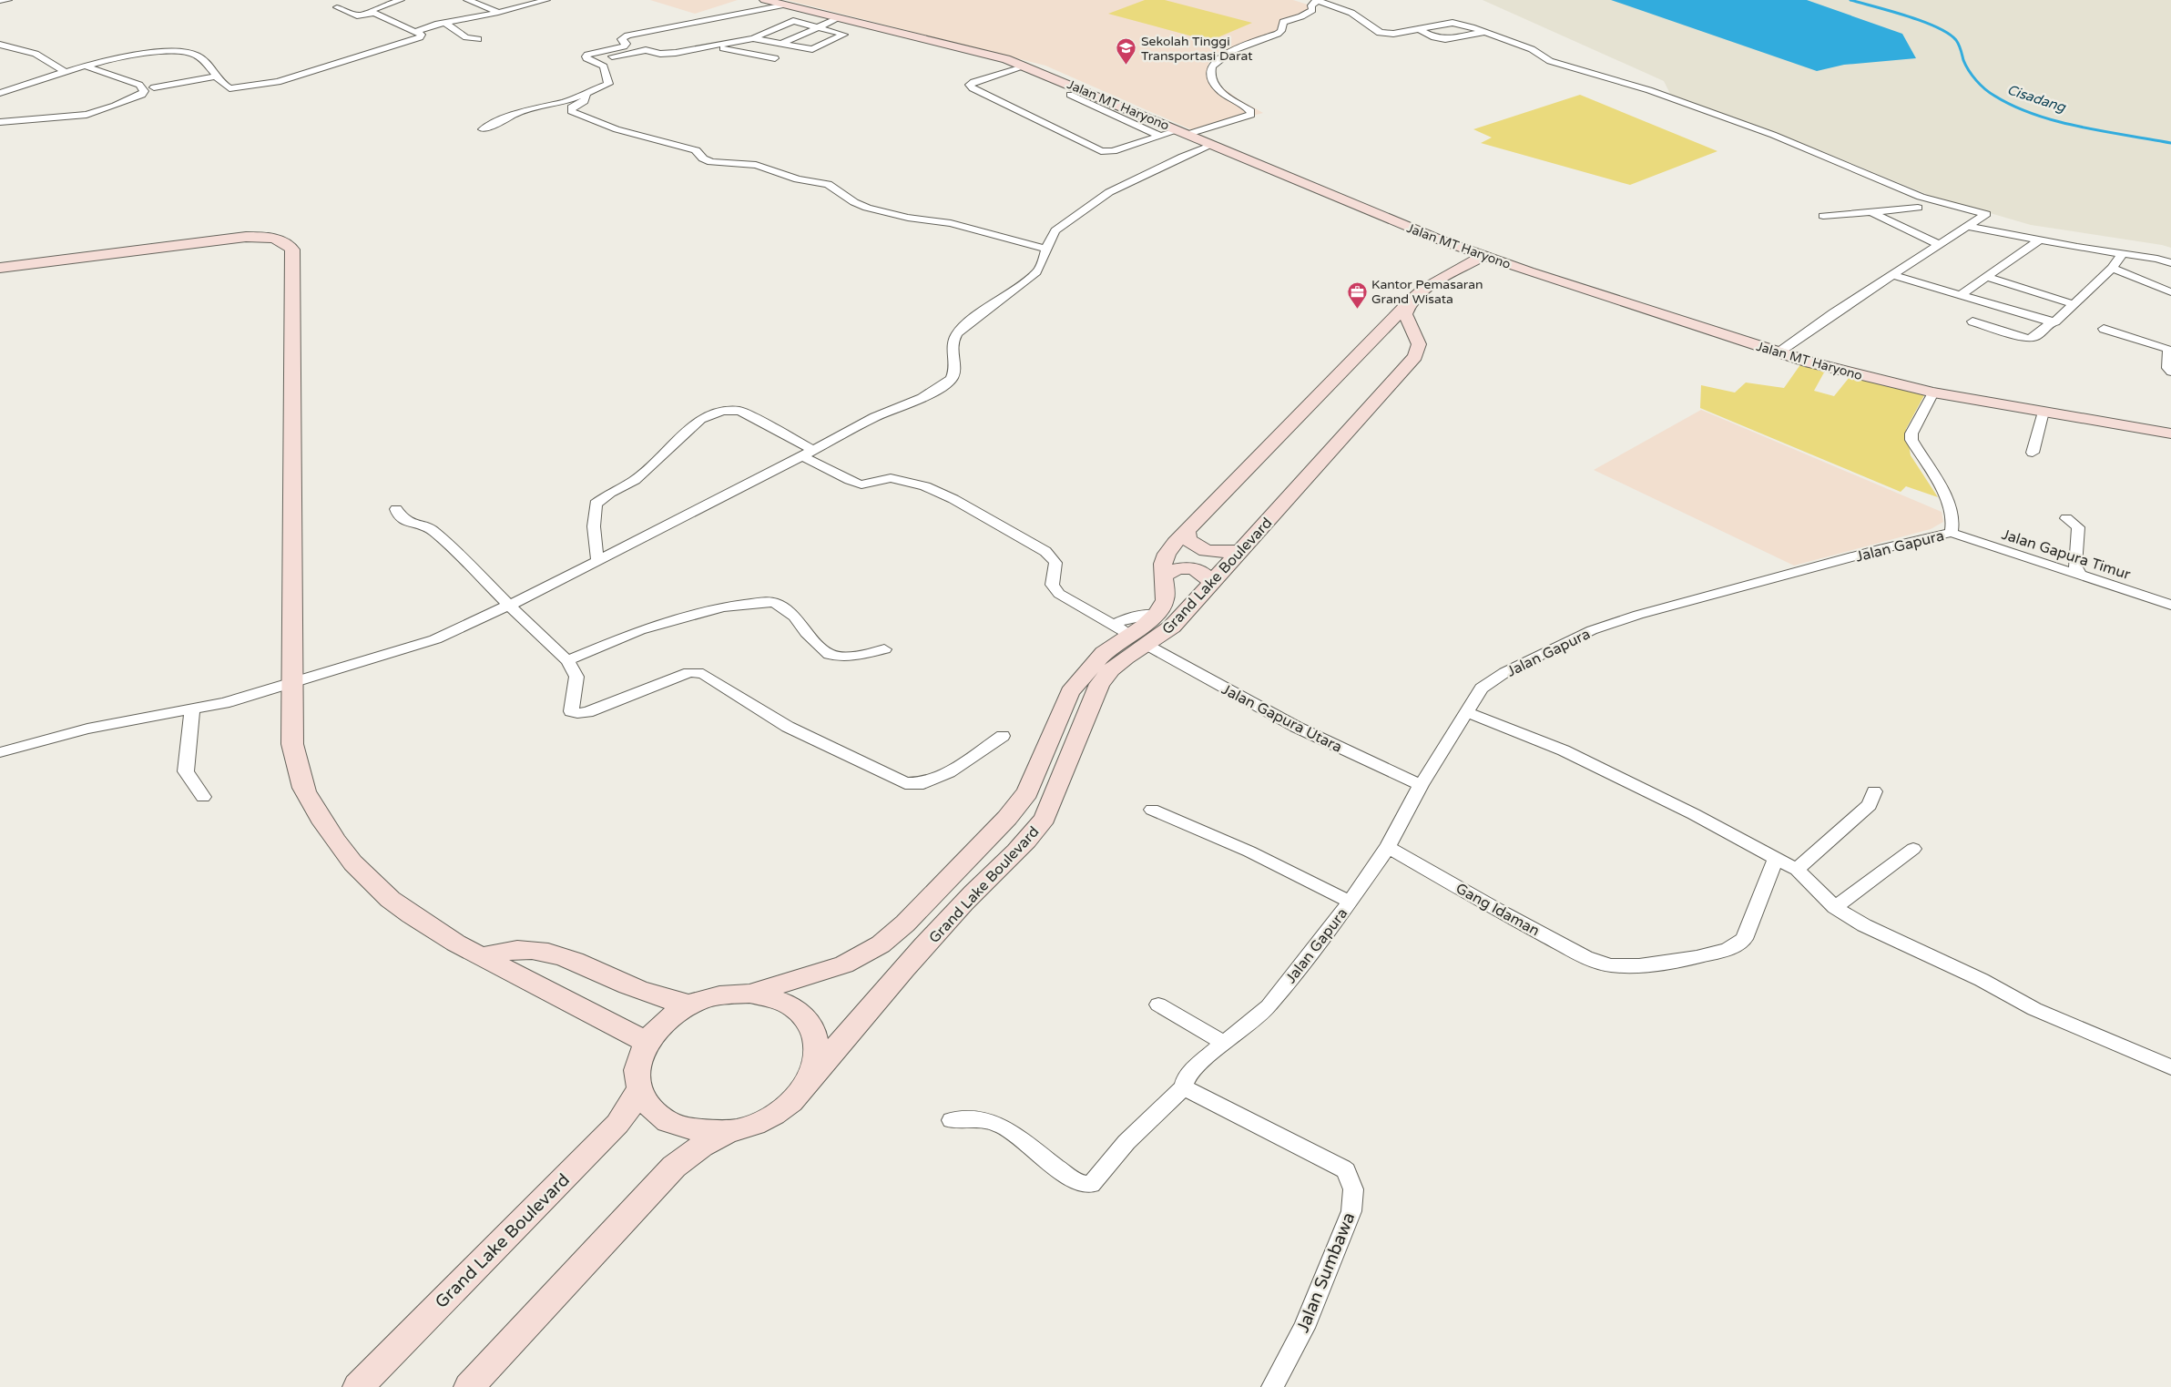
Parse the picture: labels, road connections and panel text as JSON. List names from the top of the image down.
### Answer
{
  "streets": {
    "street": [
      "Jalan MT Haryono",
      "Jalan Gapura",
      "Jalan Gapura Timur",
      "Grand Lake Boulevard",
      "Jalan Gapura Utara",
      "Gang Idaman",
      "Jalan Sumbawa"
    ]
  },
  "crossings": [
    ["Jalan MT Haryono", "Jalan Gapura"],
    ["Jalan MT Haryono", "Grand Lake Boulevard"],
    ["Jalan Gapura", "Jalan Gapura Timur"],
    ["Jalan Gapura", "Jalan Gapura Utara"],
    ["Jalan Gapura", "Gang Idaman"],
    ["Jalan Gapura", "Jalan Sumbawa"],
    ["Grand Lake Boulevard", "Jalan Gapura Utara"]
  ],
  "water": ["Cisadang"],
  "places": {
    "school or university": ["Sekolah Tinggi Transportasi Darat"],
    "office": ["Kantor Pemasaran Grand Wisata"]
  }
}
